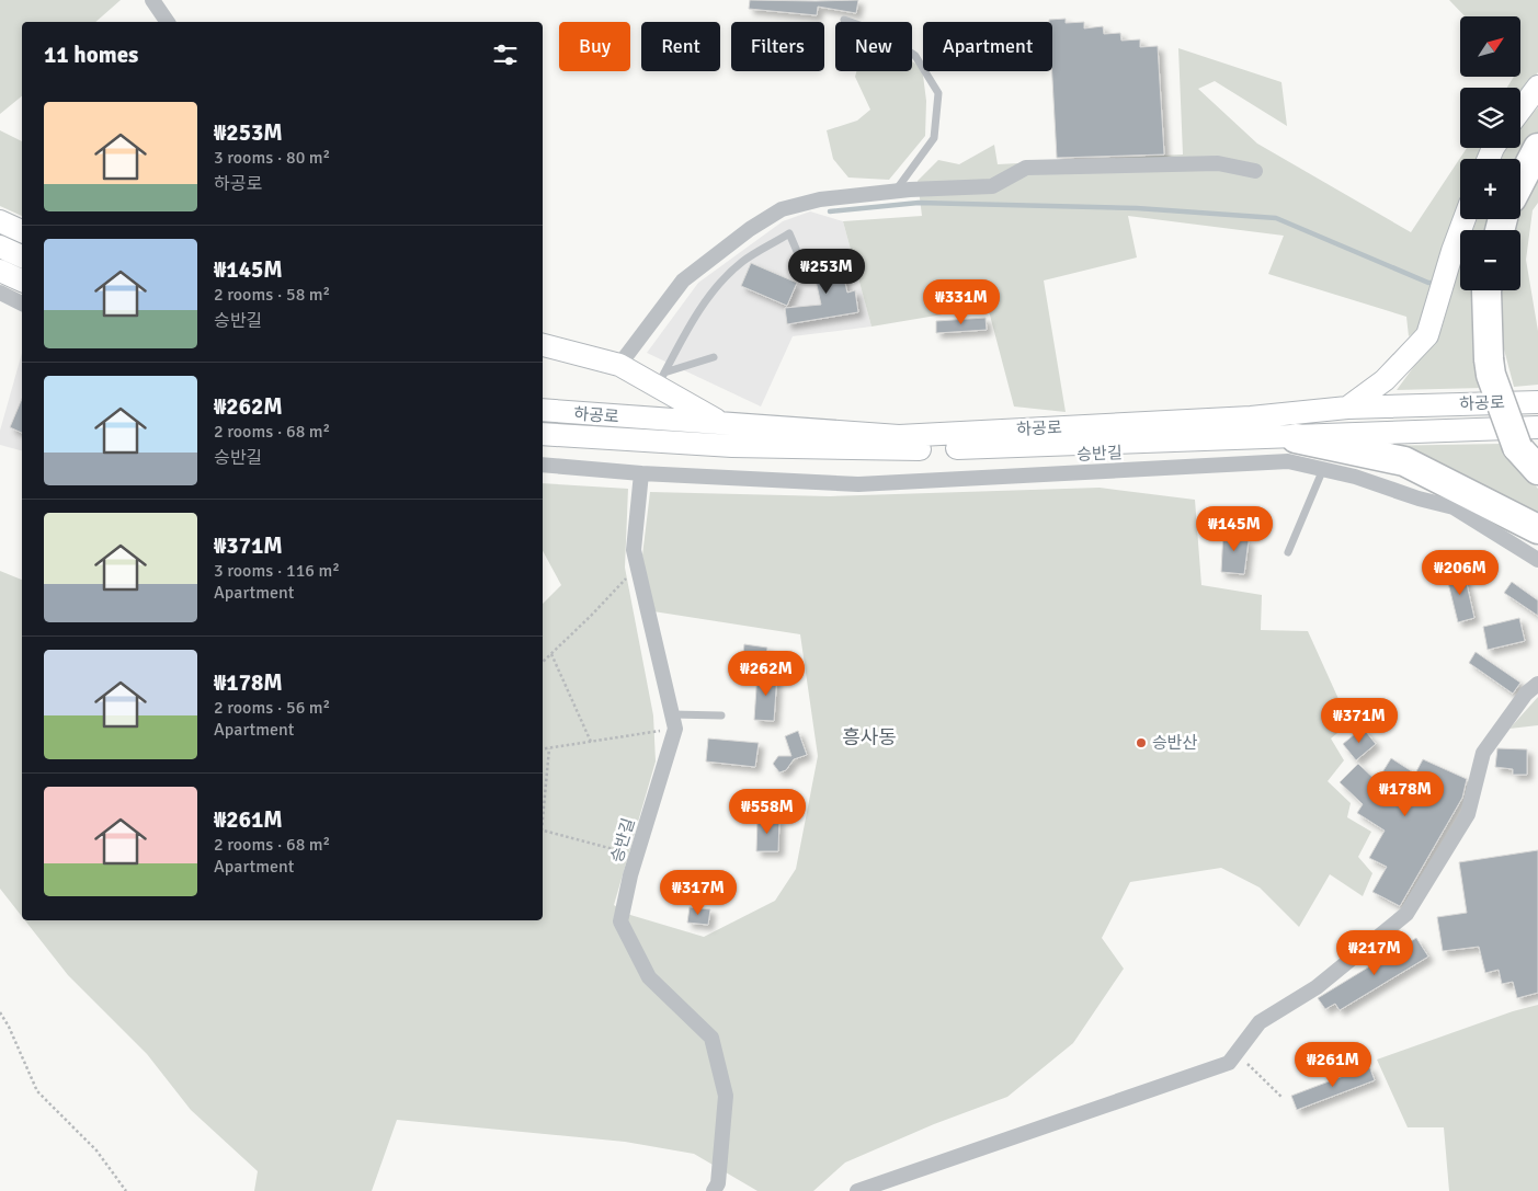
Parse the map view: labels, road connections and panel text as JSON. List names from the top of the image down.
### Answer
{
  "streets": {
    "street": ["하공로", "승반길"]
  },
  "districts": ["흥사동"],
  "places": ["승반산"],
  "north": "top right",
  "page": {
    "map_buttons": ["+", "−"],
    "chip": [
      "Buy",
      "Rent",
      "Filters",
      "New",
      "Apartment"
    ],
    "heading": "11 homes",
    "list": [
      {
        "name": "₩253M",
        "note": "3 rooms · 80 m² · 하공로"
      },
      {
        "name": "₩145M",
        "note": "2 rooms · 58 m² · 승반길"
      },
      {
        "name": "₩262M",
        "note": "2 rooms · 68 m² · 승반길"
      },
      {
        "name": "₩371M",
        "note": "3 rooms · 116 m² · Apartment"
      },
      {
        "name": "₩178M",
        "note": "2 rooms · 56 m² · Apartment"
      },
      {
        "name": "₩261M",
        "note": "2 rooms · 68 m² · Apartment"
      }
    ],
    "price": [
      "₩253M",
      "₩331M",
      "₩145M",
      "₩206M",
      "₩262M",
      "₩371M",
      "₩178M",
      "₩558M",
      "₩317M",
      "₩217M",
      "₩261M"
    ]
  }
}
